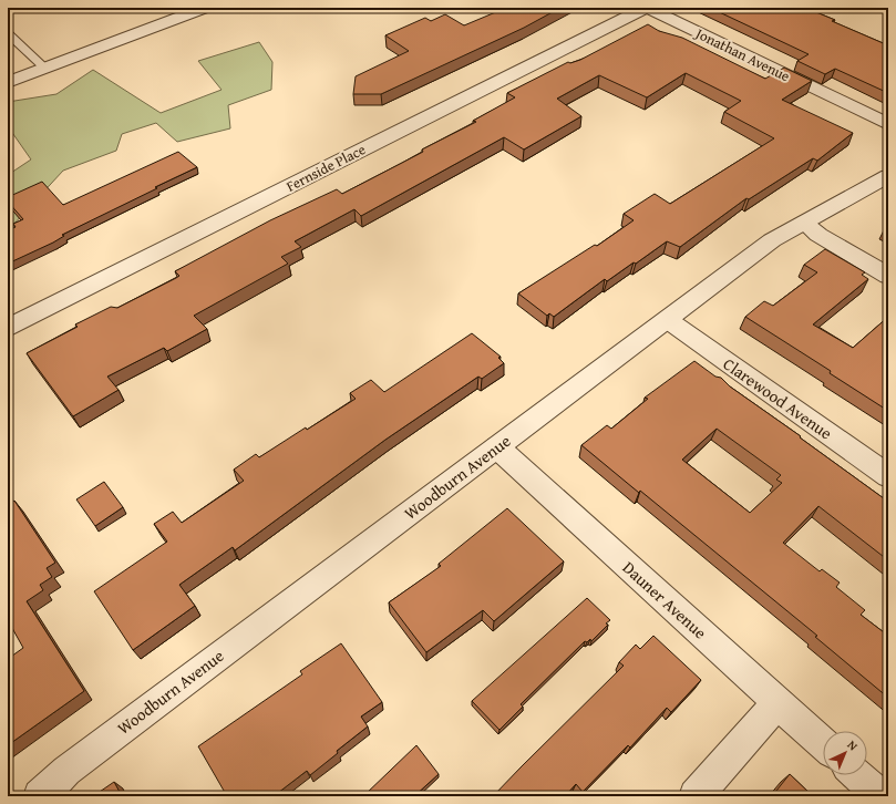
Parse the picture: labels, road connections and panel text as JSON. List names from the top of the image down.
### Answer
{
  "streets": {
    "street": [
      "Jonathan Avenue",
      "Fernside Place",
      "Clarewood Avenue",
      "Woodburn Avenue",
      "Dauner Avenue"
    ]
  },
  "crossings": [
    ["Jonathan Avenue", "Fernside Place"],
    ["Clarewood Avenue", "Woodburn Avenue"],
    ["Woodburn Avenue", "Dauner Avenue"]
  ],
  "north": "top right"
}
